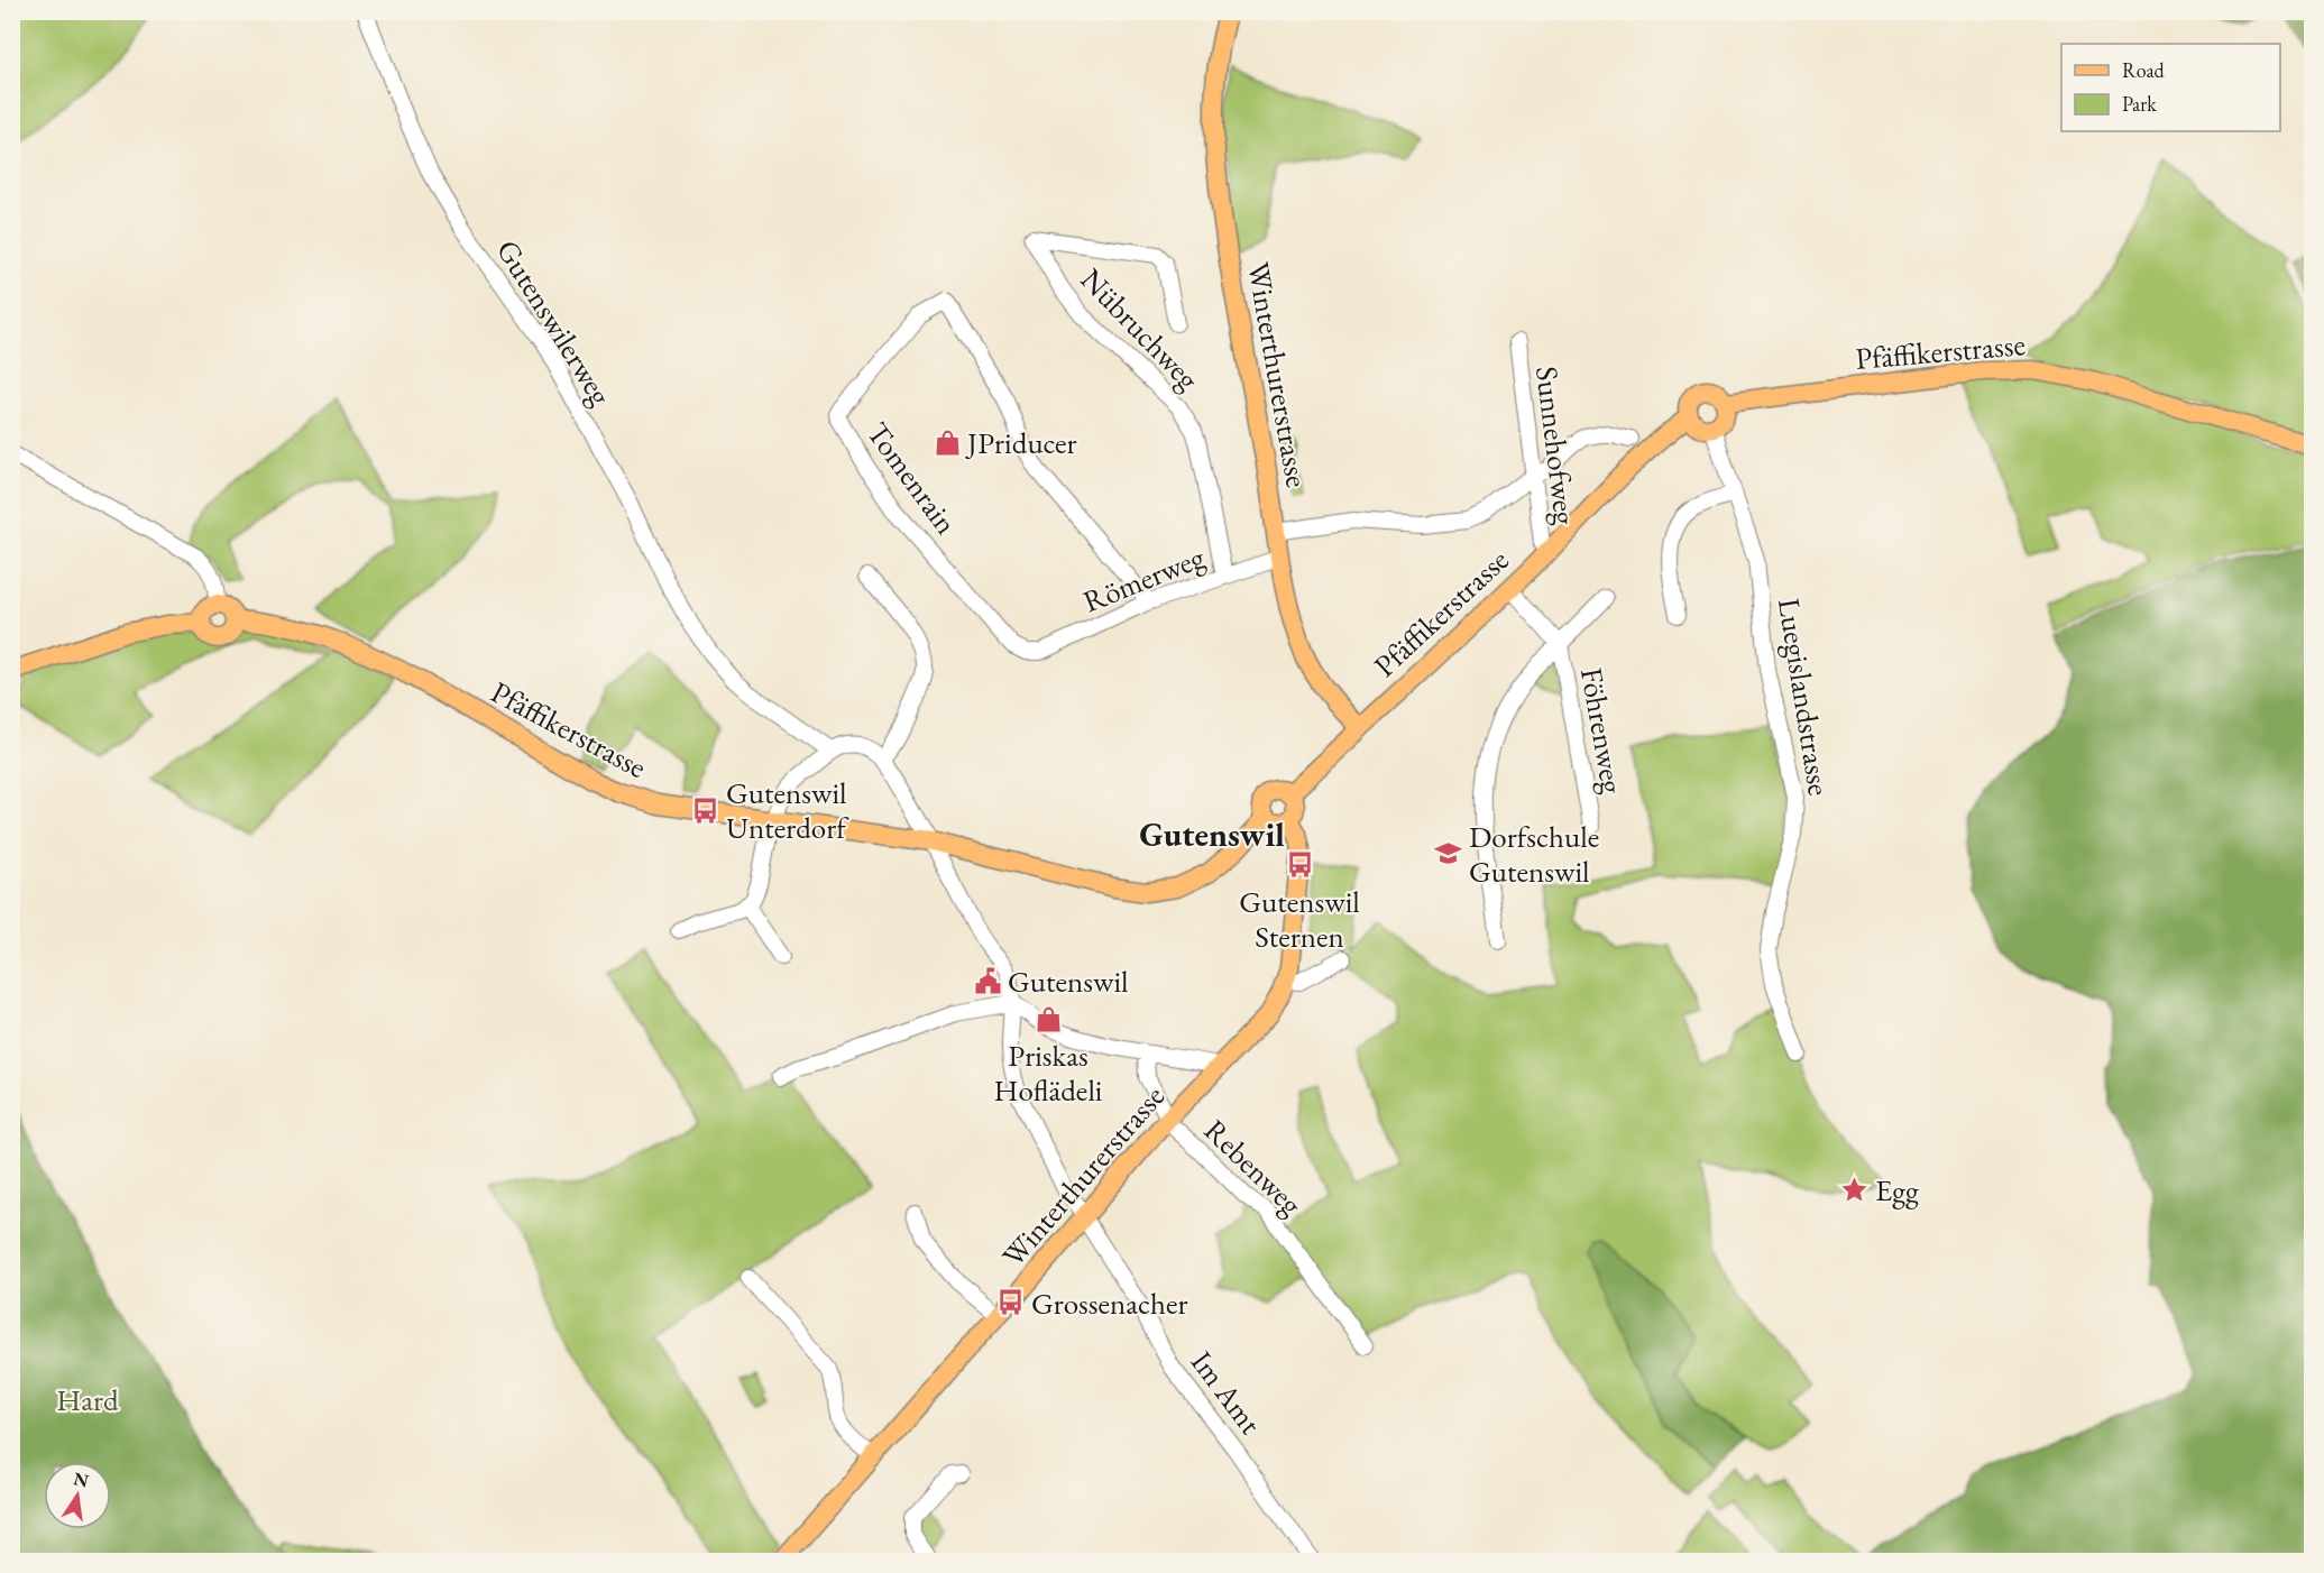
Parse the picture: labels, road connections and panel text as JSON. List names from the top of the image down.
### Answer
{
  "streets": {
    "main road": ["Pfäffikerstrasse", "Winterthurerstrasse"],
    "street": [
      "Gutenswilerweg",
      "Nübruchweg",
      "Sunnehofweg",
      "Tomenrain",
      "Römerweg",
      "Luegislandstrasse",
      "Föhrenweg",
      "Rebenweg",
      "Im Amt"
    ]
  },
  "crossings": [
    ["Nübruchweg", "Römerweg"],
    ["Pfäffikerstrasse", "Winterthurerstrasse"],
    ["Pfäffikerstrasse", "Sunnehofweg"],
    ["Pfäffikerstrasse", "Luegislandstrasse"],
    ["Pfäffikerstrasse", "Im Amt"],
    ["Winterthurerstrasse", "Römerweg"],
    ["Winterthurerstrasse", "Rebenweg"],
    ["Winterthurerstrasse", "Im Amt"],
    ["Tomenrain", "Römerweg"]
  ],
  "districts": ["Gutenswil"],
  "parks": ["Hard"],
  "places": {
    "shop": ["JPriducer", "Priskas Hoflädeli"],
    "bus stop": ["Gutenswil Unterdorf", "Gutenswil Sternen", "Grossenacher"],
    "school or university": ["Dorfschule Gutenswil"],
    "public building": ["Gutenswil"],
    "place": ["Egg"]
  },
  "legend": ["Road", "Park"],
  "north": "top"
}
